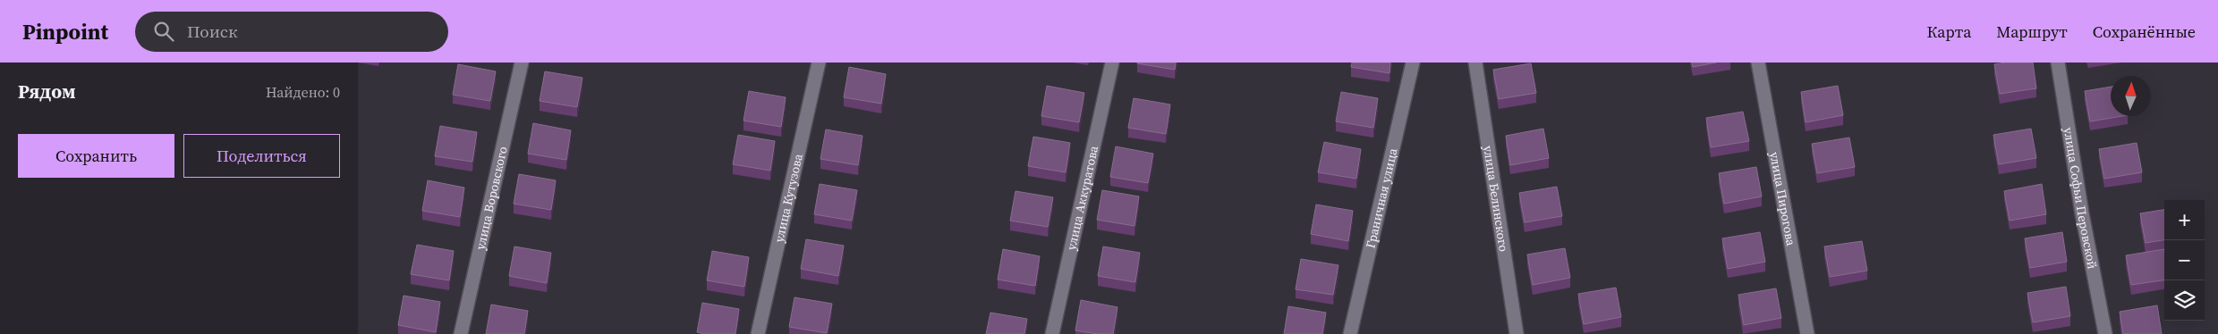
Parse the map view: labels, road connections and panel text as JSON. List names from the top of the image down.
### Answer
{
  "streets": {
    "street": [
      "улица Воровского",
      "улица Кутузова",
      "улица Аккуратова",
      "Граничная улица",
      "улица Белинского",
      "улица Пирогова",
      "улица Софьи Перовской"
    ]
  },
  "north": "top",
  "page": {
    "header": "Pinpoint",
    "search": "Поиск",
    "nav": ["Карта", "Маршрут", "Сохранённые"],
    "heading": ["Рядом", "Найдено: 0"],
    "buttons": ["Сохранить", "Поделиться"],
    "map_buttons": ["+", "−"]
  }
}
